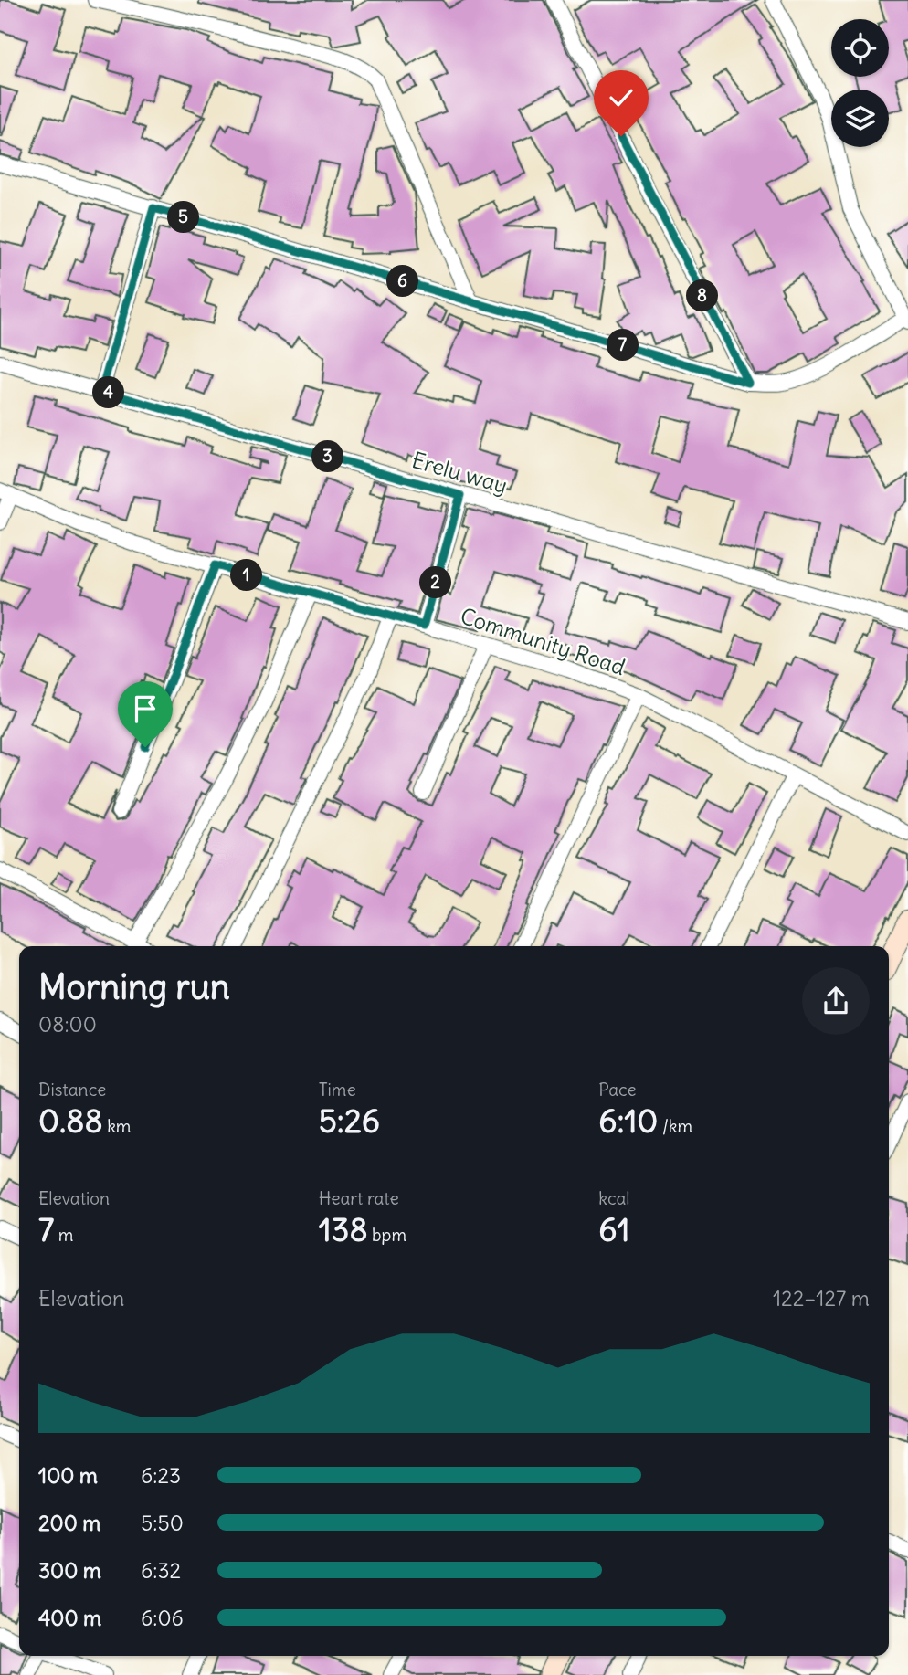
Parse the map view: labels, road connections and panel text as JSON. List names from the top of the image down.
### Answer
{
  "streets": {
    "street": ["Erelu way", "Community Road"]
  },
  "page": {
    "pins": [
      "5",
      "6",
      "8",
      "7",
      "4",
      "3",
      "1",
      "2"
    ],
    "heading": ["Morning run", "08:00"],
    "stats": [
      ["Distance", "0.88 km"],
      ["Time", "5:26"],
      ["Pace", "6:10 /km"],
      ["Elevation", "7 m"],
      ["Heart rate", "138 bpm"],
      ["kcal", "61"]
    ],
    "chart": ["Elevation", "122–127 m"],
    "list": [
      {
        "name": "100 m",
        "note": "6:23"
      },
      {
        "name": "200 m",
        "note": "5:50"
      },
      {
        "name": "300 m",
        "note": "6:32"
      },
      {
        "name": "400 m",
        "note": "6:06"
      }
    ]
  }
}
